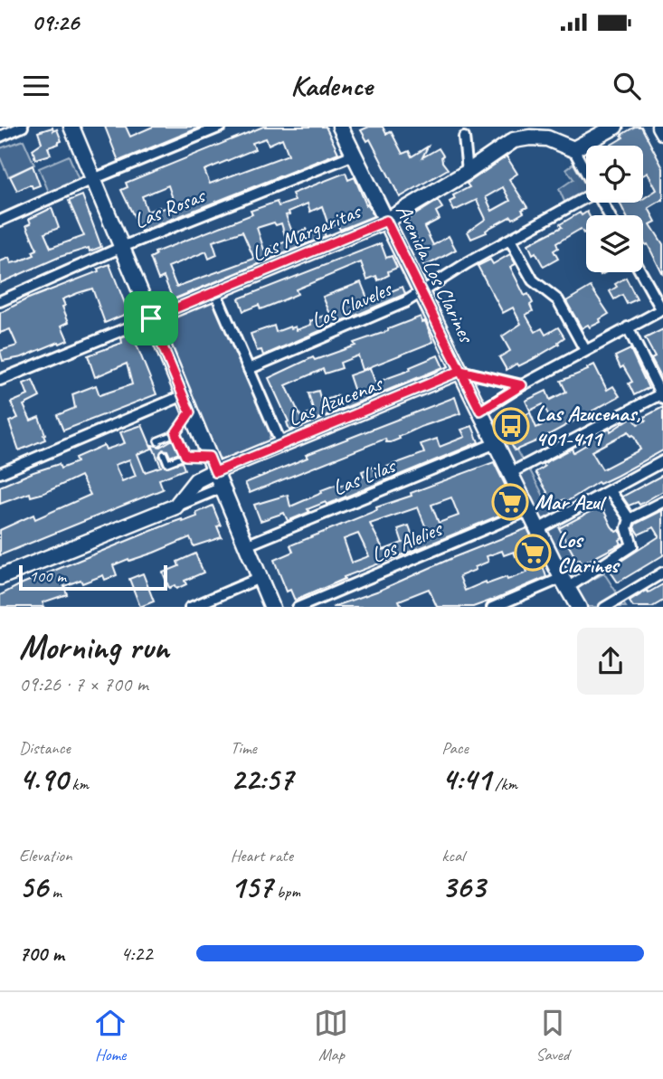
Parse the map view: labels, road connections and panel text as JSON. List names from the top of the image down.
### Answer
{
  "streets": {
    "main road": ["Las Margaritas", "Avenida Los Clarines", "Las Azucenas"],
    "street": [
      "Las Rosas",
      "Los Claveles",
      "Las Lilas",
      "Los Alelies"
    ]
  },
  "crossings": [
    ["Las Rosas", "Avenida Los Clarines"],
    ["Las Margaritas", "Avenida Los Clarines"],
    ["Avenida Los Clarines", "Los Claveles"],
    ["Avenida Los Clarines", "Las Azucenas"],
    ["Avenida Los Clarines", "Las Lilas"],
    ["Avenida Los Clarines", "Los Alelies"]
  ],
  "places": {
    "bus stop": ["Las Azucenas, 401-411"],
    "supermarket": ["Mar Azul", "Los Clarines"]
  },
  "scale_bar": "100 m",
  "page": {
    "status": "09:26",
    "header": "Kadence",
    "scale": "100 m",
    "heading": ["Morning run", "09:26 · 7 × 700 m"],
    "stats": [
      ["Distance", "4.90 km"],
      ["Time", "22:57"],
      ["Pace", "4:41 /km"],
      ["Elevation", "56 m"],
      ["Heart rate", "157 bpm"],
      ["kcal", "363"]
    ],
    "list": [
      {
        "name": "700 m",
        "note": "4:22"
      }
    ],
    "tabs": ["Home", "Map", "Saved"]
  }
}
